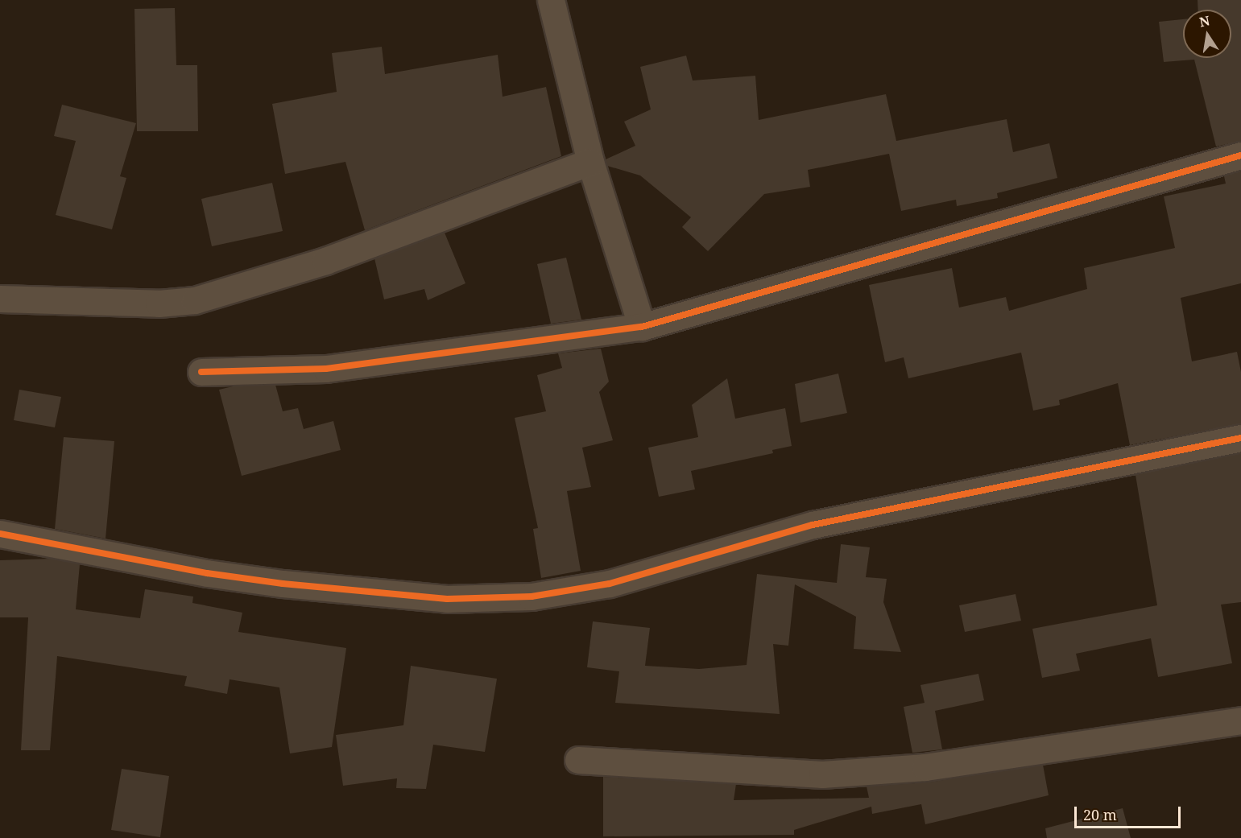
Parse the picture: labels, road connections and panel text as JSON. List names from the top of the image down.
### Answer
{
  "scale_bar": "20 m",
  "north": "top"
}
